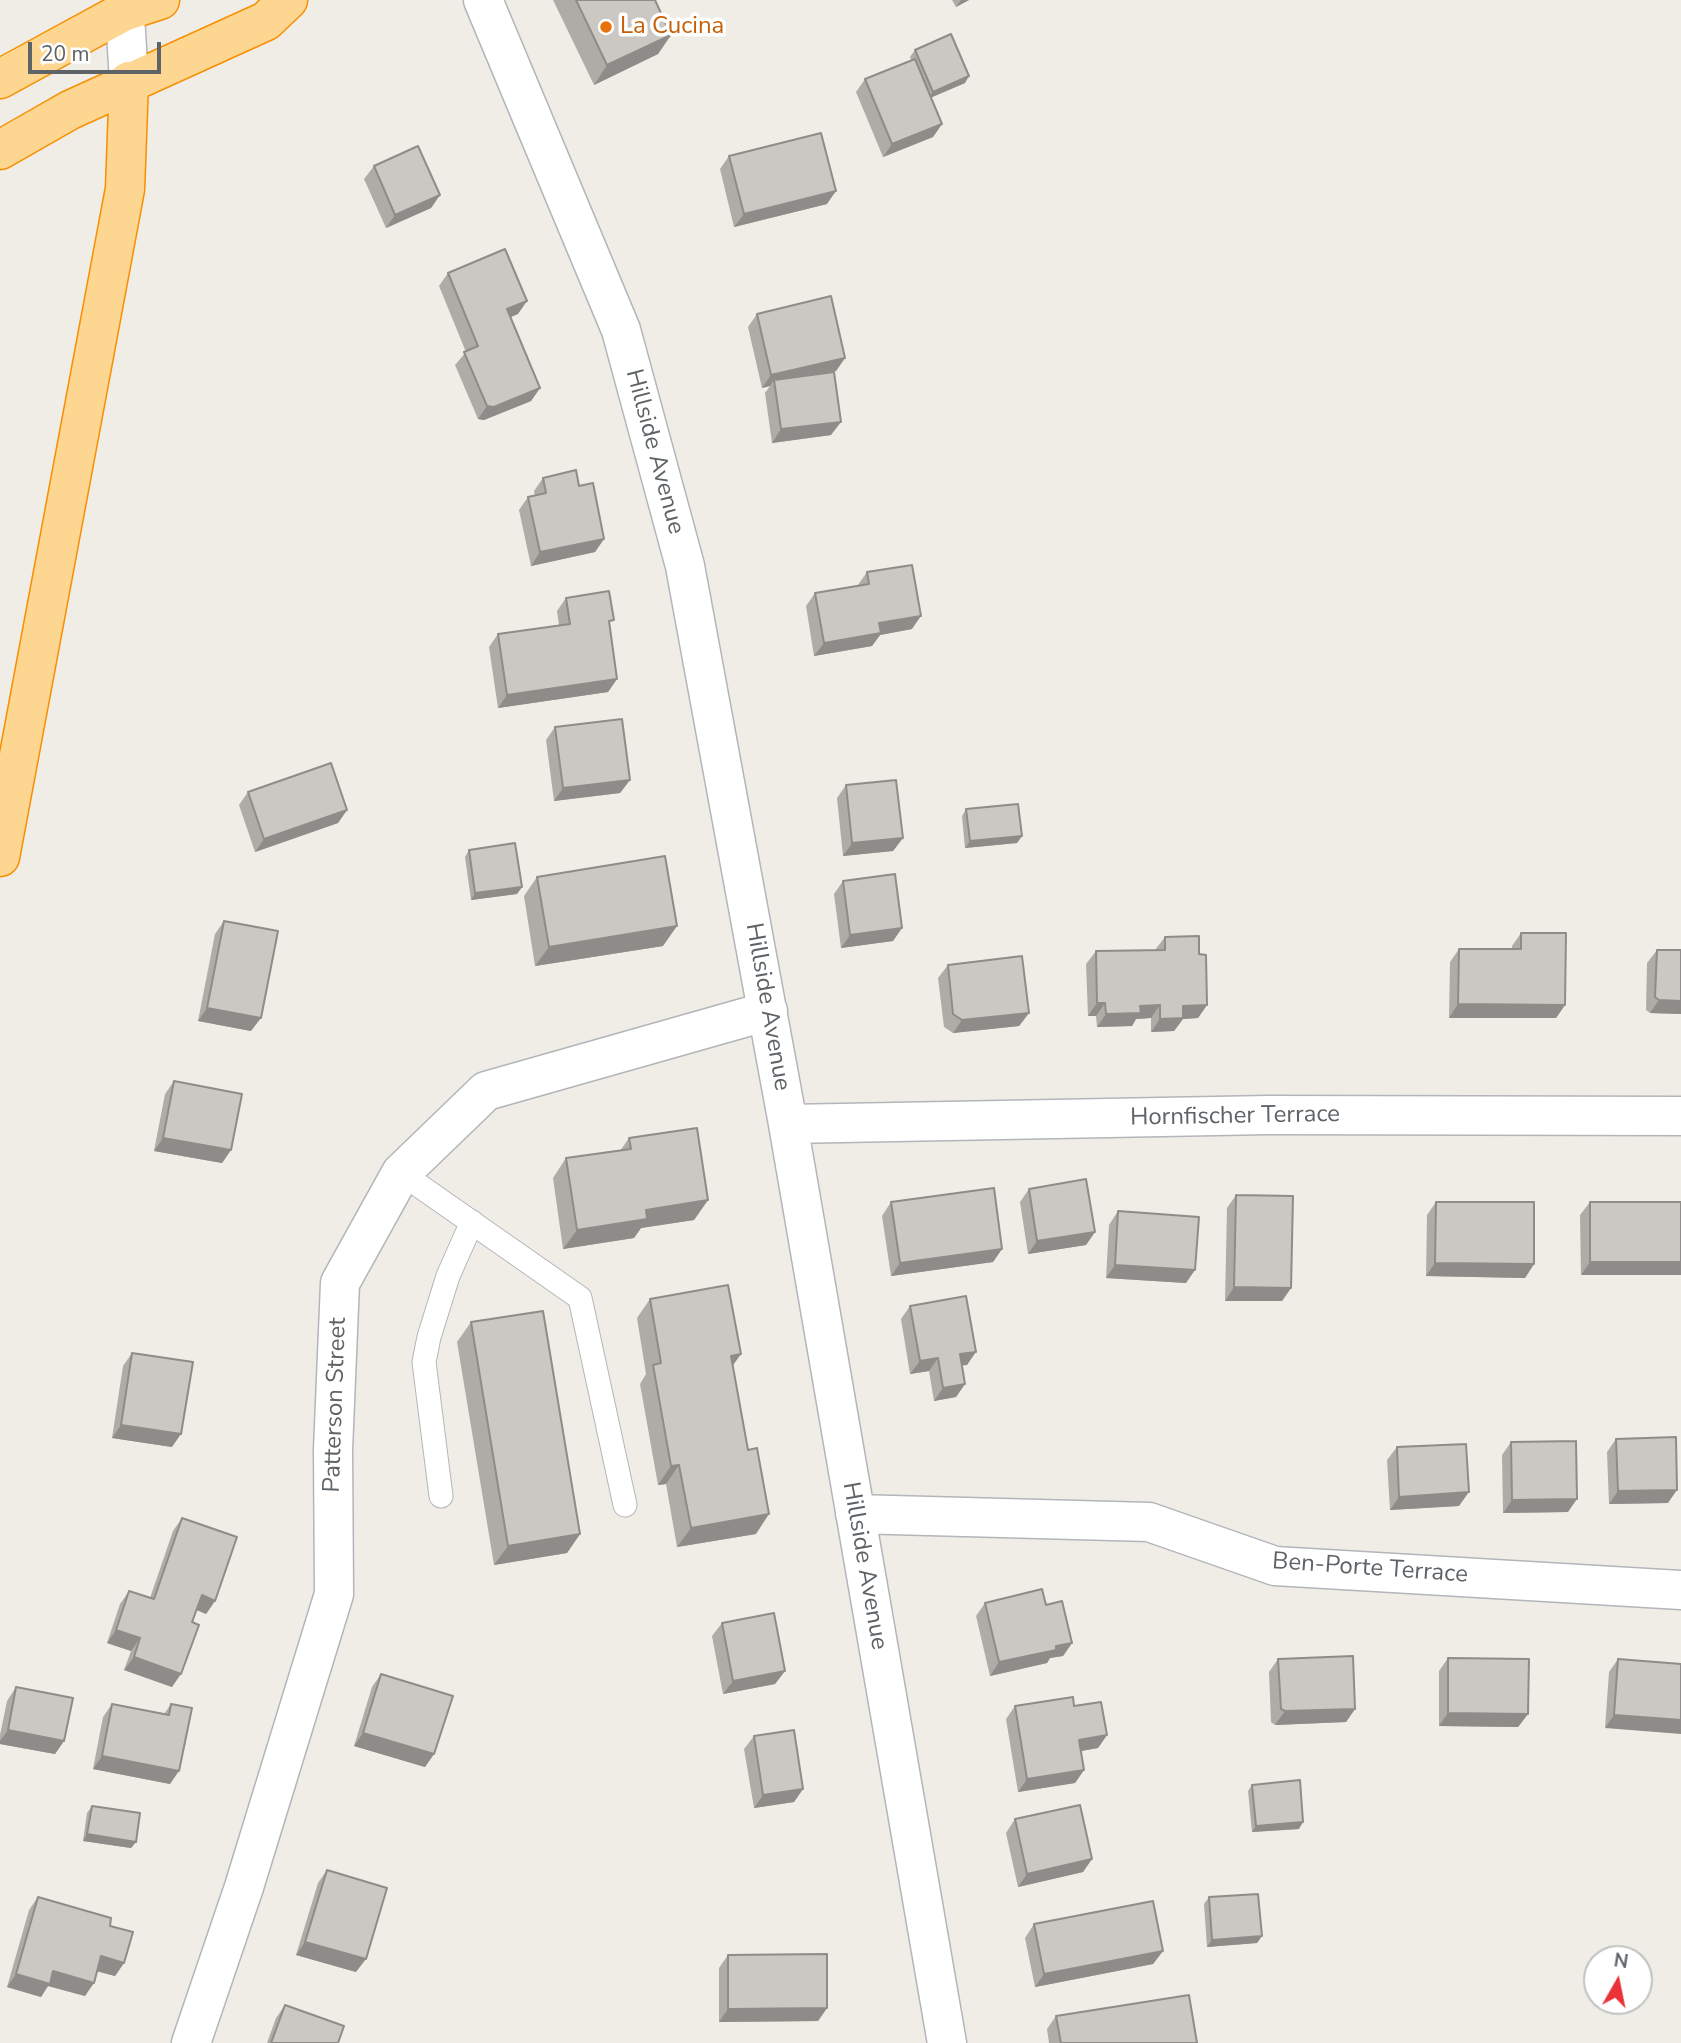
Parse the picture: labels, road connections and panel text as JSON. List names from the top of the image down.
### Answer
{
  "streets": {
    "street": [
      "Hillside Avenue",
      "Hornfischer Terrace",
      "Patterson Street",
      "Ben-Porte Terrace"
    ]
  },
  "crossings": [
    ["Hillside Avenue", "Hornfischer Terrace"],
    ["Hillside Avenue", "Patterson Street"],
    ["Hillside Avenue", "Ben-Porte Terrace"]
  ],
  "places": ["La Cucina"],
  "scale_bar": "20 m",
  "north": "top"
}
